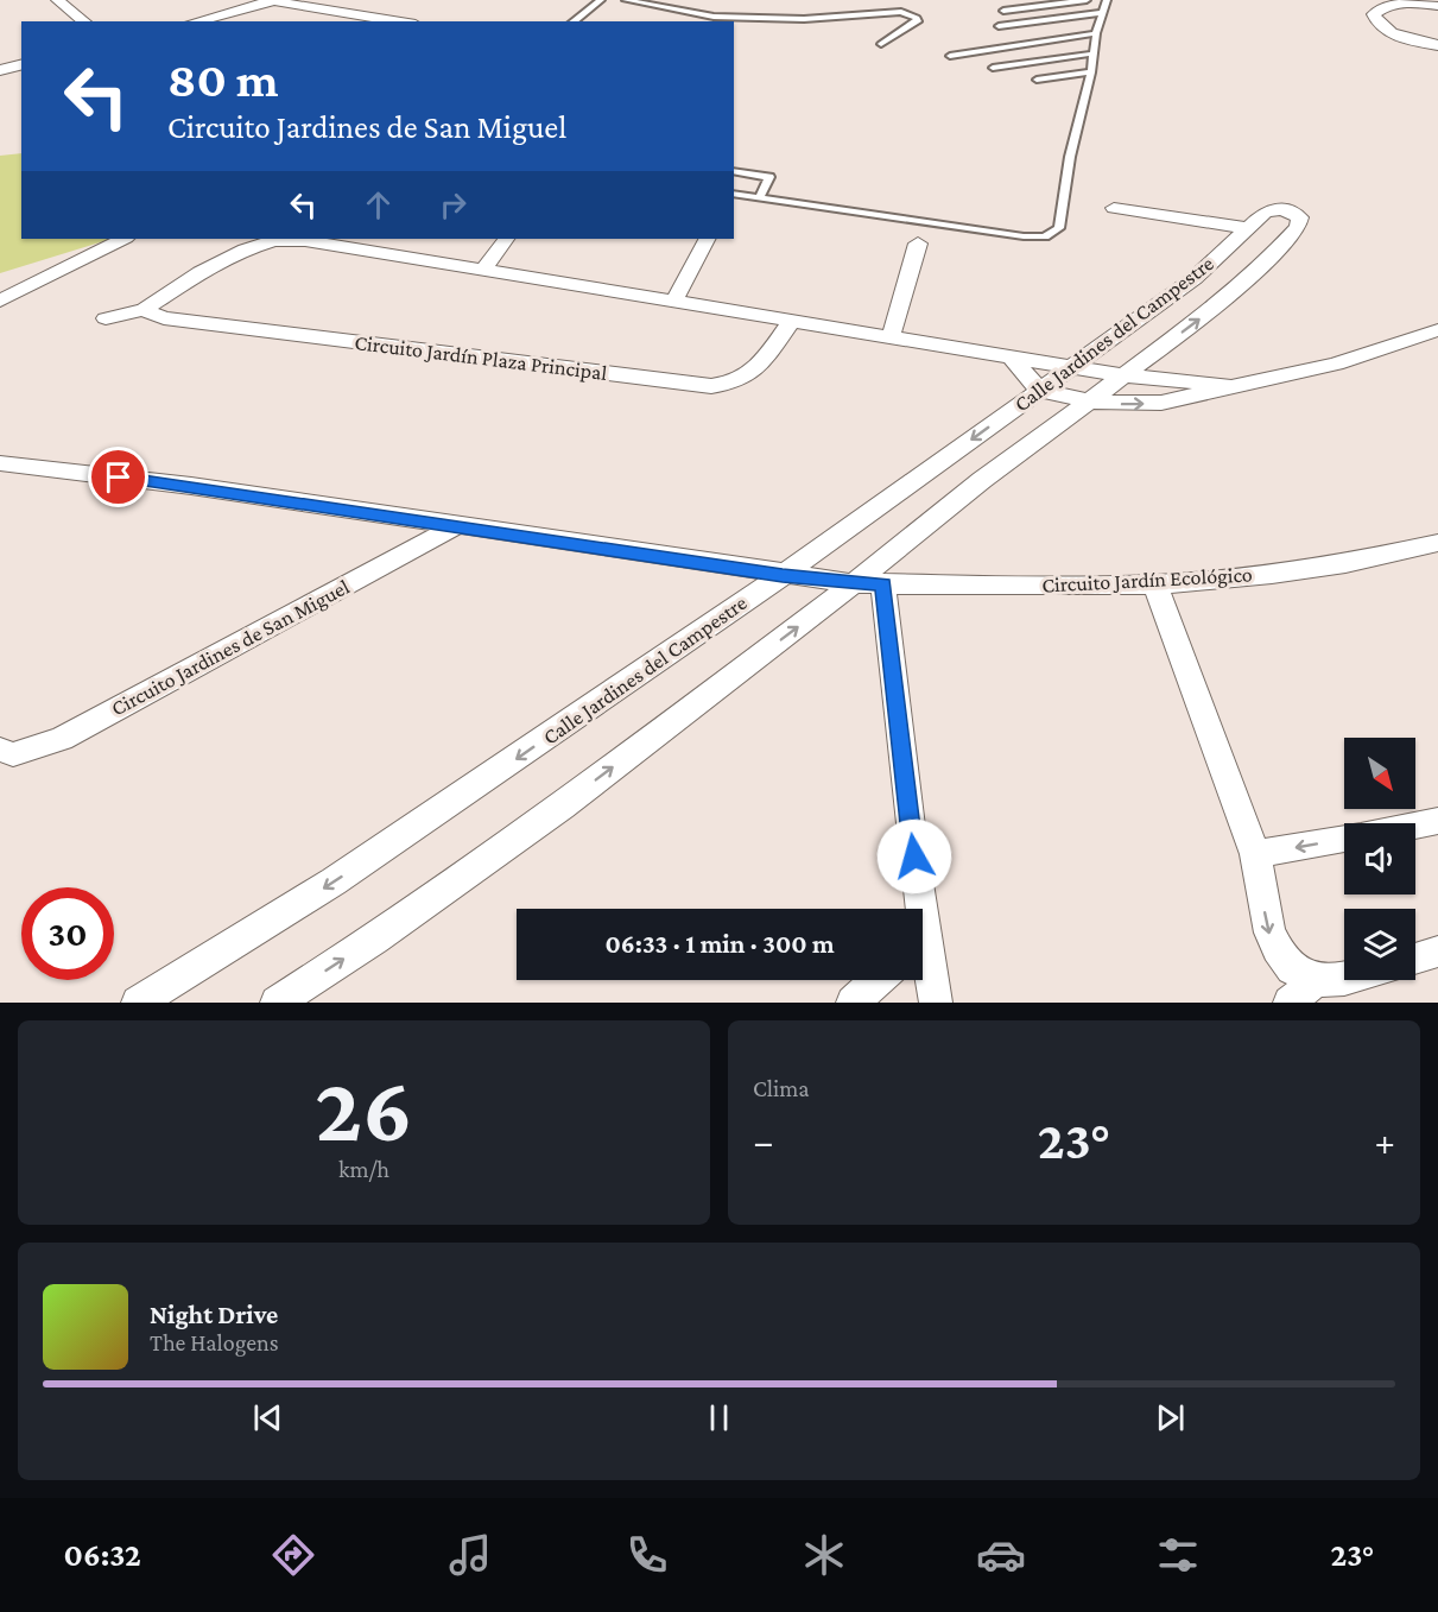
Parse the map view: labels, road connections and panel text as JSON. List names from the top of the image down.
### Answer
{
  "streets": {
    "street": [
      "Calle Jardines del Campestre",
      "Circuito Jardín Plaza Principal",
      "Circuito Jardín Ecológico",
      "Circuito Jardines de San Miguel"
    ]
  },
  "crossings": [
    ["Calle Jardines del Campestre", "Circuito Jardín Plaza Principal"],
    ["Calle Jardines del Campestre", "Circuito Jardín Ecológico"]
  ],
  "north": "bottom right",
  "page": {
    "turn": ["80 m", "Circuito Jardines de San Miguel"],
    "limit": "30",
    "trip": "06:33 · 1 min · 300 m",
    "tile": [
      ["26", "km/h"],
      "Clima"
    ],
    "heat": ["−", "23°", "+"],
    "song": ["Night Drive", "The Halogens"],
    "tabs": ["06:32", "23°"]
  }
}
